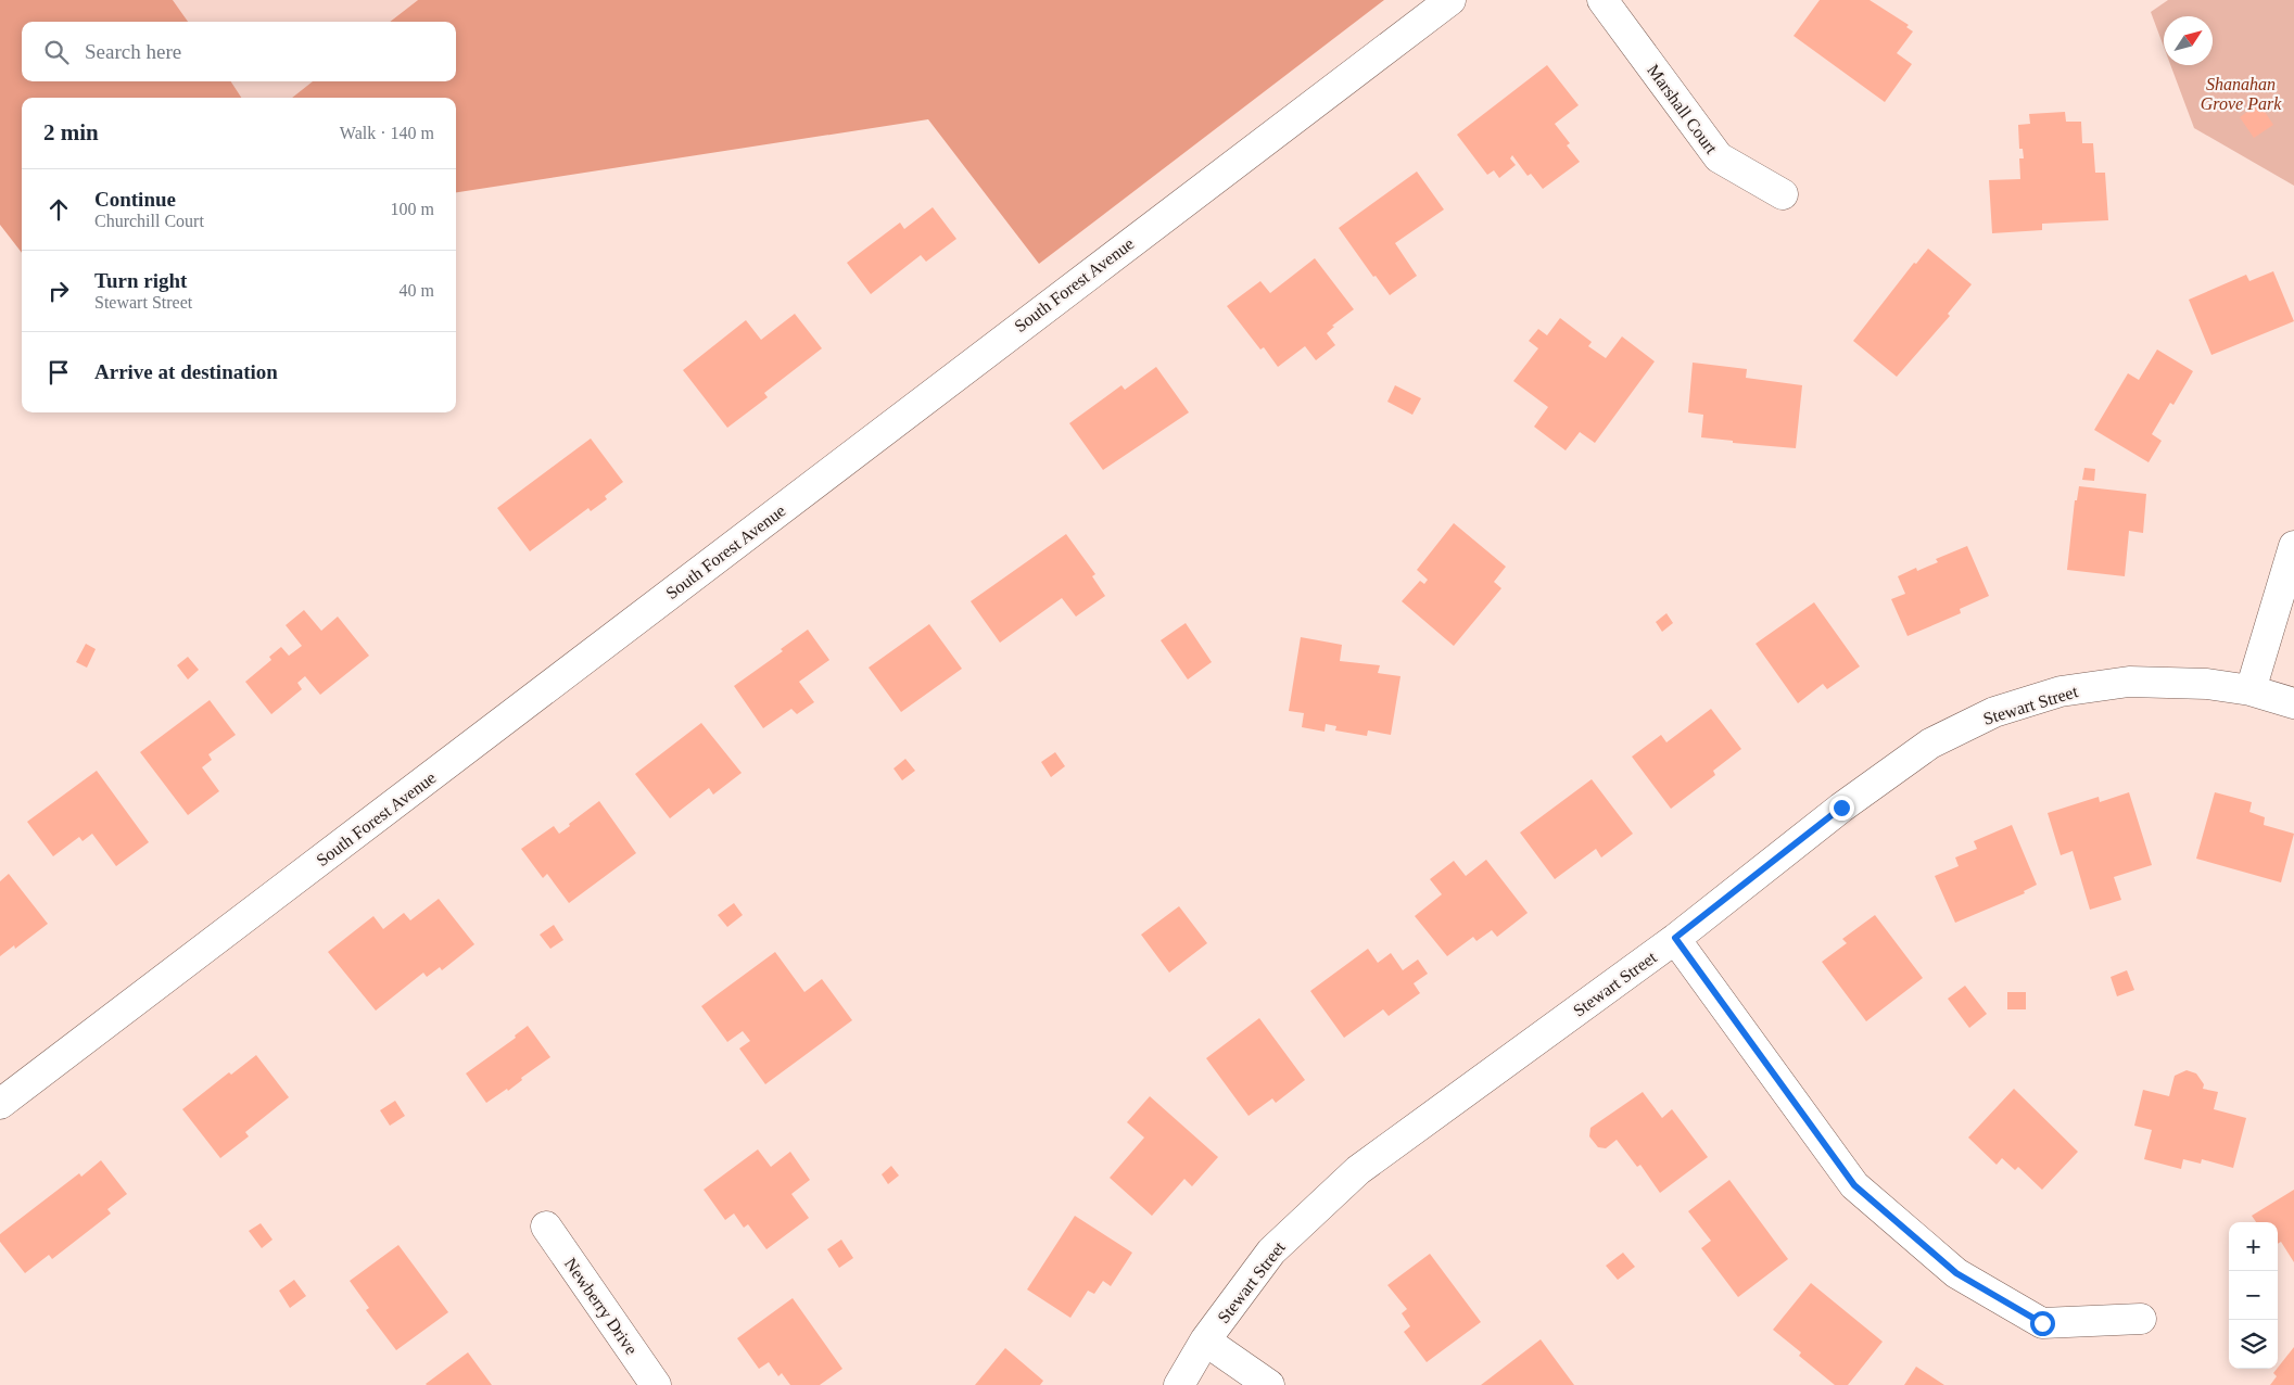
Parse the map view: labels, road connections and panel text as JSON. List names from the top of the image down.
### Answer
{
  "streets": {
    "street": [
      "Marshall Court",
      "South Forest Avenue",
      "Stewart Street",
      "Newberry Drive"
    ]
  },
  "parks": ["Shanahan Grove Park"],
  "north": "top right",
  "page": {
    "search": "Search here",
    "heading": ["2 min", "Walk · 140 m"],
    "list": [
      ["Continue", "Churchill Court", "100 m"],
      ["Turn right", "Stewart Street", "40 m"],
      "Arrive at destination"
    ],
    "map_buttons": ["+", "−"]
  }
}
